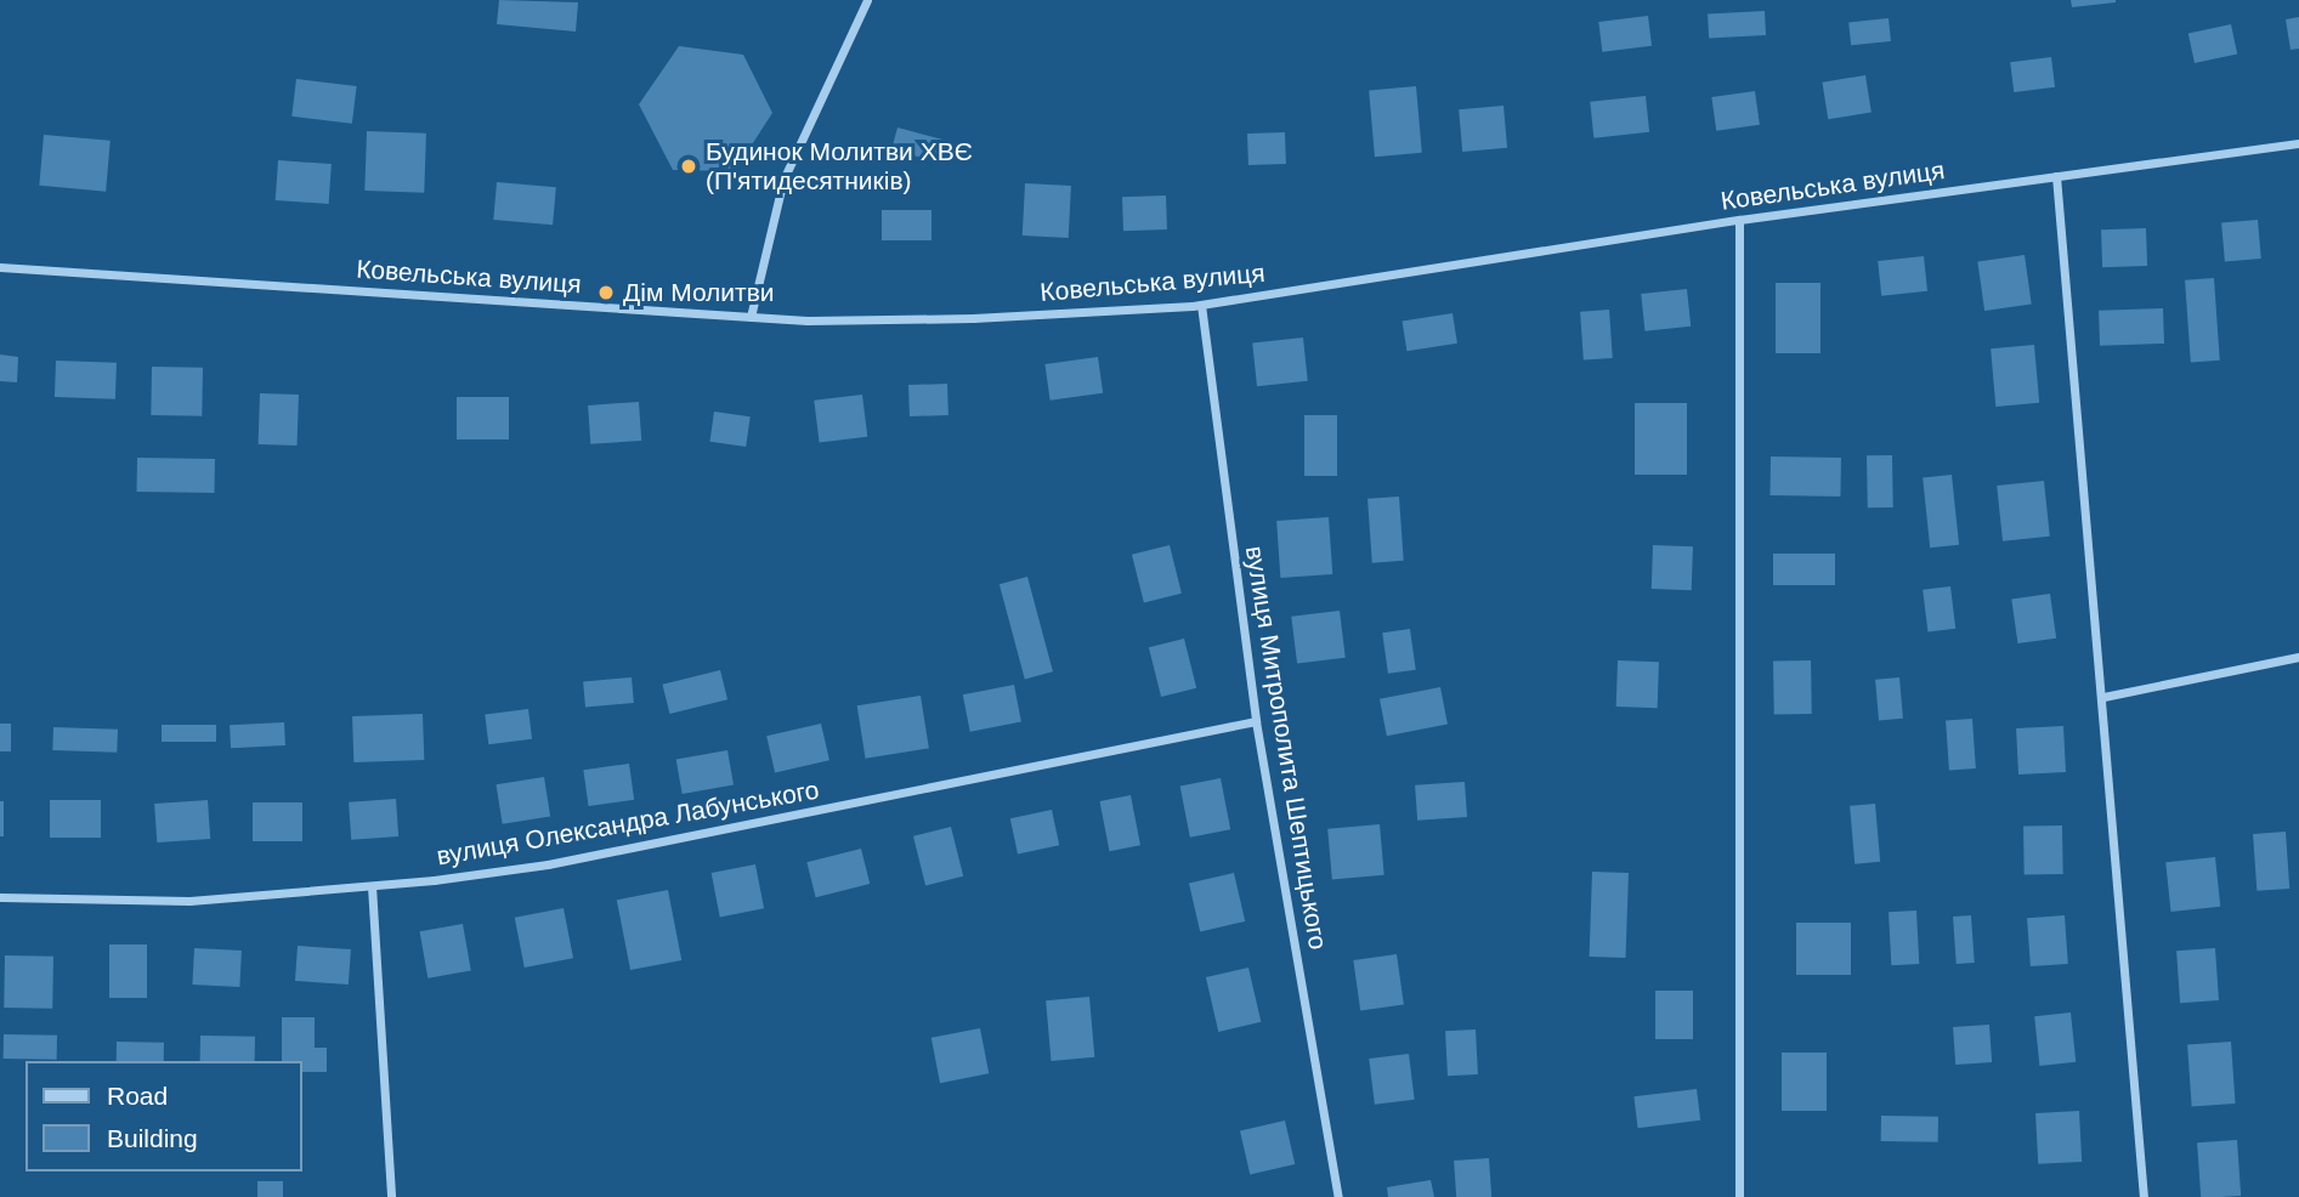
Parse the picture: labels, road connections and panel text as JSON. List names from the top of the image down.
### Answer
{
  "streets": {
    "street": ["Ковельська вулиця", "вулиця Митрополита Шептицького", "вулиця Олександра Лабунського"]
  },
  "crossings": [
    ["Ковельська вулиця", "вулиця Митрополита Шептицького"],
    ["вулиця Митрополита Шептицького", "вулиця Олександра Лабунського"]
  ],
  "places": ["Будинок Молитви ХВЄ (П'ятидесятників)", "Дім Молитви"],
  "legend": ["Road", "Building"]
}
